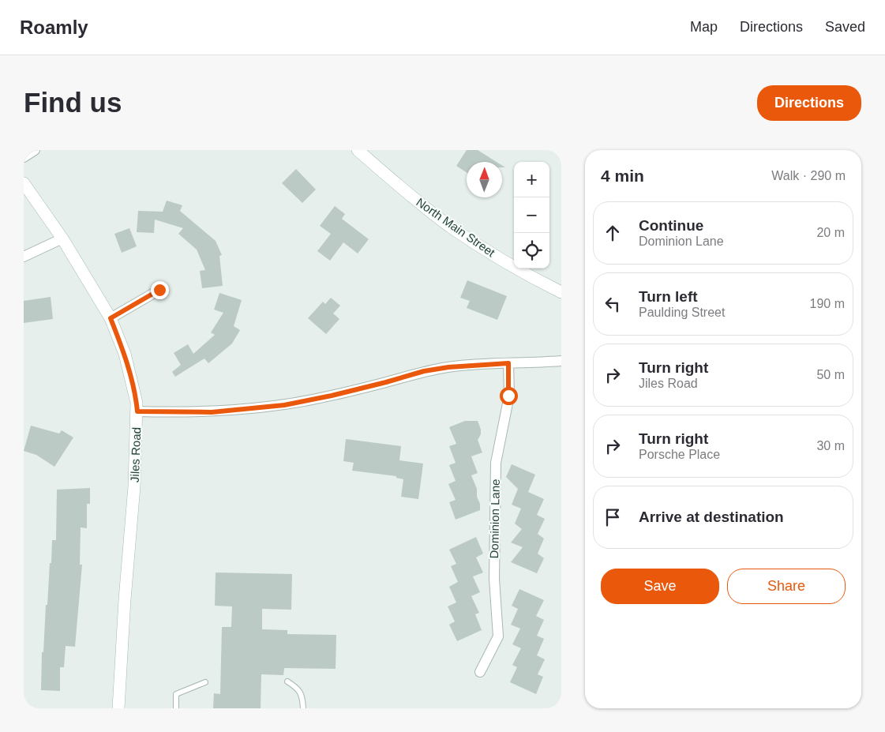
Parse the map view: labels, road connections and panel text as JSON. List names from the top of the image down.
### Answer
{
  "streets": {
    "street": ["North Main Street", "Jiles Road", "Dominion Lane"]
  },
  "north": "top",
  "page": {
    "header": "Roamly",
    "nav": ["Map", "Directions", "Saved"],
    "buttons": [
      "Directions",
      ["Save", "Share"]
    ],
    "title": "Find us",
    "heading": ["4 min", "Walk · 290 m"],
    "map_buttons": ["+", "−"],
    "list": [
      ["Continue", "Dominion Lane", "20 m"],
      ["Turn left", "Paulding Street", "190 m"],
      ["Turn right", "Jiles Road", "50 m"],
      ["Turn right", "Porsche Place", "30 m"],
      "Arrive at destination"
    ]
  }
}
